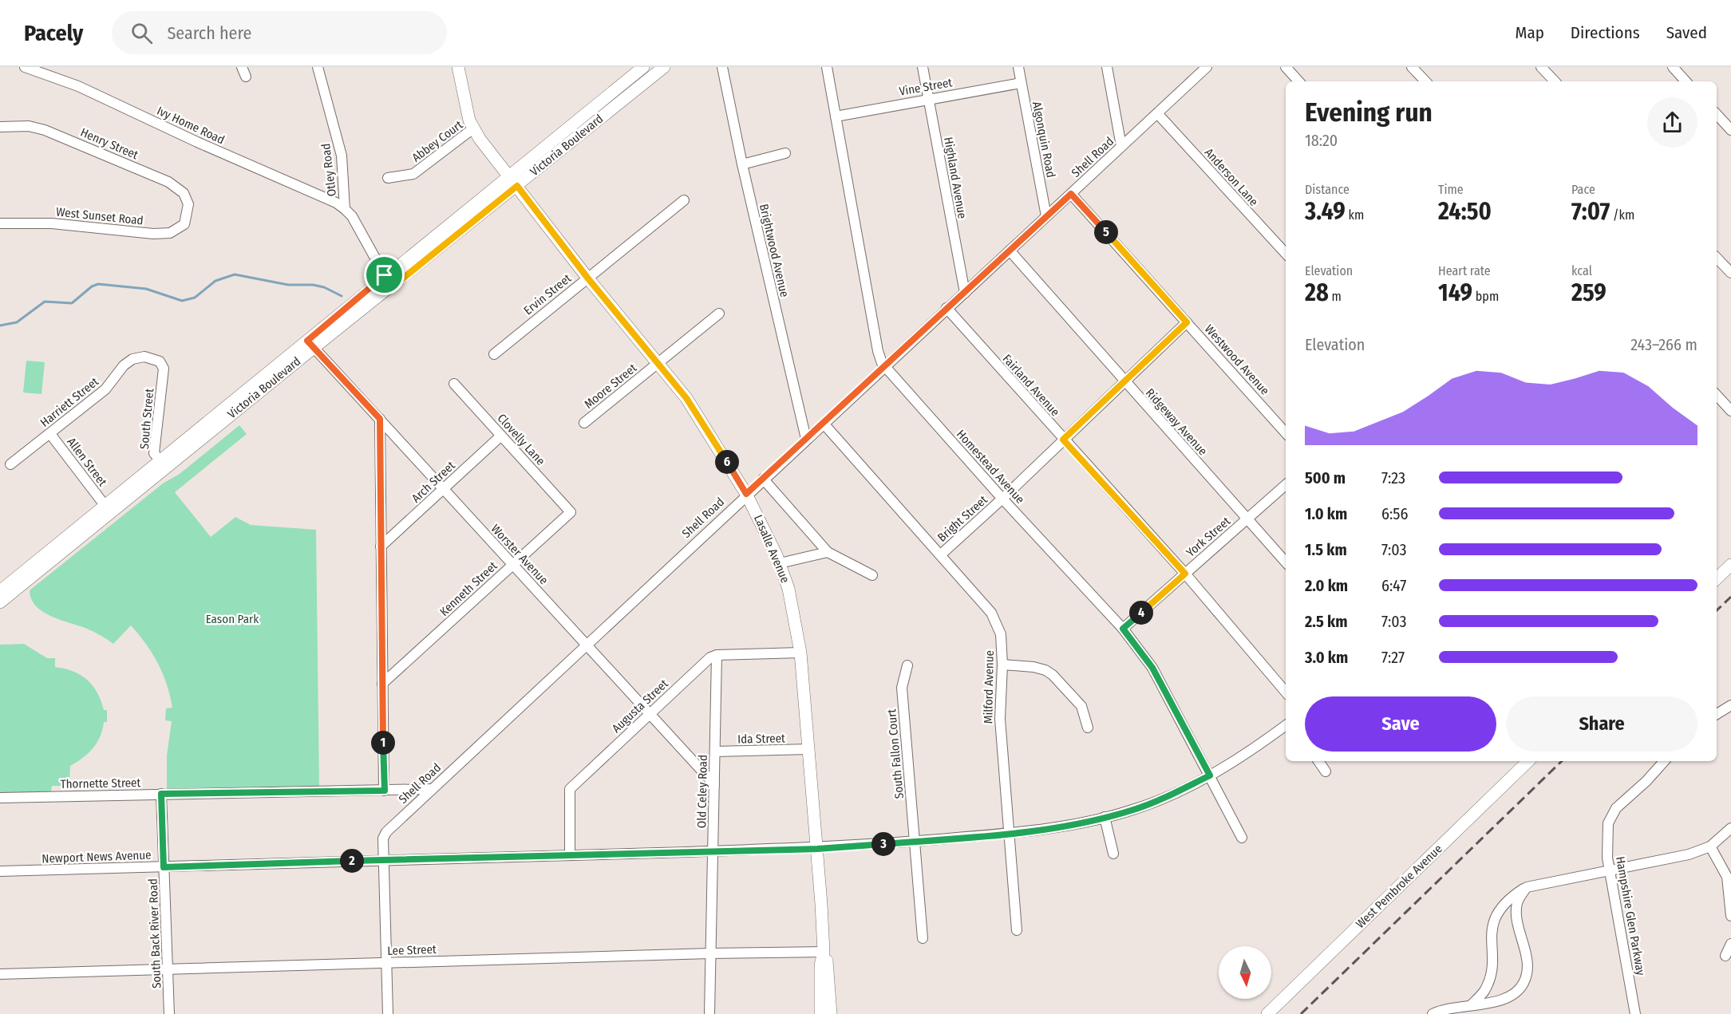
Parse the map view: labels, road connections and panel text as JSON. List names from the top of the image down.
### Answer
{
  "streets": {
    "main road": ["Victoria Boulevard", "Lasalle Avenue", "West Pembroke Avenue"],
    "street": [
      "Vine Street",
      "Ivy Home Road",
      "Algonquin Road",
      "Abbey Court",
      "Henry Street",
      "Shell Road",
      "Otley Road",
      "Anderson Lane",
      "Highland Avenue",
      "West Sunset Road",
      "Brightwood Avenue",
      "Ervin Street",
      "Westwood Avenue",
      "Fairland Avenue",
      "Moore Street",
      "Harriett Street",
      "South Street",
      "Ridgeway Avenue",
      "Clovelly Lane",
      "Allen Street",
      "Homestead Avenue",
      "Arch Street",
      "Bright Street",
      "York Street",
      "Worster Avenue",
      "Kenneth Street",
      "Milford Avenue",
      "Augusta Street",
      "Ida Street",
      "South Fallon Court",
      "Thornette Street",
      "Old Celey Road",
      "Newport News Avenue",
      "Hampshire Glen Parkway",
      "South Back River Road",
      "Lee Street"
    ]
  },
  "crossings": [
    ["Vine Street", "Algonquin Road"],
    ["Vine Street", "Highland Avenue"],
    ["Vine Street", "Homestead Avenue"],
    ["Ivy Home Road", "Otley Road"],
    ["Algonquin Road", "Shell Road"],
    ["Abbey Court", "Lasalle Avenue"],
    ["Henry Street", "West Sunset Road"],
    ["Victoria Boulevard", "Otley Road"],
    ["Victoria Boulevard", "South Street"],
    ["Victoria Boulevard", "Allen Street"],
    ["Victoria Boulevard", "Lasalle Avenue"],
    ["Victoria Boulevard", "Worster Avenue"],
    ["Shell Road", "Anderson Lane"],
    ["Shell Road", "Highland Avenue"],
    ["Shell Road", "Brightwood Avenue"],
    ["Shell Road", "Westwood Avenue"],
    ["Shell Road", "Fairland Avenue"],
    ["Shell Road", "Ridgeway Avenue"],
    ["Shell Road", "Homestead Avenue"],
    ["Shell Road", "Lasalle Avenue"],
    ["Shell Road", "Worster Avenue"],
    ["Shell Road", "Milford Avenue"],
    ["Shell Road", "Thornette Street"],
    ["Shell Road", "Newport News Avenue"],
    ["Shell Road", "Lee Street"],
    ["Ervin Street", "Lasalle Avenue"],
    ["Westwood Avenue", "Bright Street"],
    ["Fairland Avenue", "Bright Street"],
    ["Fairland Avenue", "York Street"],
    ["Moore Street", "Lasalle Avenue"],
    ["Harriett Street", "South Street"],
    ["Harriett Street", "Allen Street"],
    ["Ridgeway Avenue", "Bright Street"],
    ["Ridgeway Avenue", "York Street"],
    ["Clovelly Lane", "Arch Street"],
    ["Clovelly Lane", "Kenneth Street"],
    ["Homestead Avenue", "Bright Street"],
    ["Homestead Avenue", "York Street"],
    ["Homestead Avenue", "Newport News Avenue"],
    ["Arch Street", "Worster Avenue"],
    ["Bright Street", "Milford Avenue"],
    ["Lasalle Avenue", "Ida Street"],
    ["Lasalle Avenue", "Newport News Avenue"],
    ["Lasalle Avenue", "Lee Street"],
    ["Worster Avenue", "Kenneth Street"],
    ["Worster Avenue", "Augusta Street"],
    ["Worster Avenue", "Old Celey Road"],
    ["Milford Avenue", "Newport News Avenue"],
    ["Augusta Street", "Old Celey Road"],
    ["Augusta Street", "Newport News Avenue"],
    ["Ida Street", "Old Celey Road"],
    ["South Fallon Court", "Newport News Avenue"],
    ["Thornette Street", "South Back River Road"],
    ["Old Celey Road", "Newport News Avenue"],
    ["Old Celey Road", "Lee Street"],
    ["Newport News Avenue", "South Back River Road"],
    ["South Back River Road", "Lee Street"]
  ],
  "parks": ["Eason Park"],
  "north": "bottom",
  "page": {
    "header": "Pacely",
    "search": "Search here",
    "nav": ["Map", "Directions", "Saved"],
    "heading": ["Evening run", "18:20"],
    "stats": [
      ["Distance", "3.49 km"],
      ["Time", "24:50"],
      ["Pace", "7:07 /km"],
      ["Elevation", "28 m"],
      ["Heart rate", "149 bpm"],
      ["kcal", "259"]
    ],
    "pins": [
      "5",
      "6",
      "4",
      "1",
      "3",
      "2"
    ],
    "chart": ["Elevation", "243–266 m"],
    "list": [
      {
        "name": "500 m",
        "note": "7:23"
      },
      {
        "name": "1.0 km",
        "note": "6:56"
      },
      {
        "name": "1.5 km",
        "note": "7:03"
      },
      {
        "name": "2.0 km",
        "note": "6:47"
      },
      {
        "name": "2.5 km",
        "note": "7:03"
      },
      {
        "name": "3.0 km",
        "note": "7:27"
      }
    ],
    "buttons": ["Save", "Share"]
  }
}
